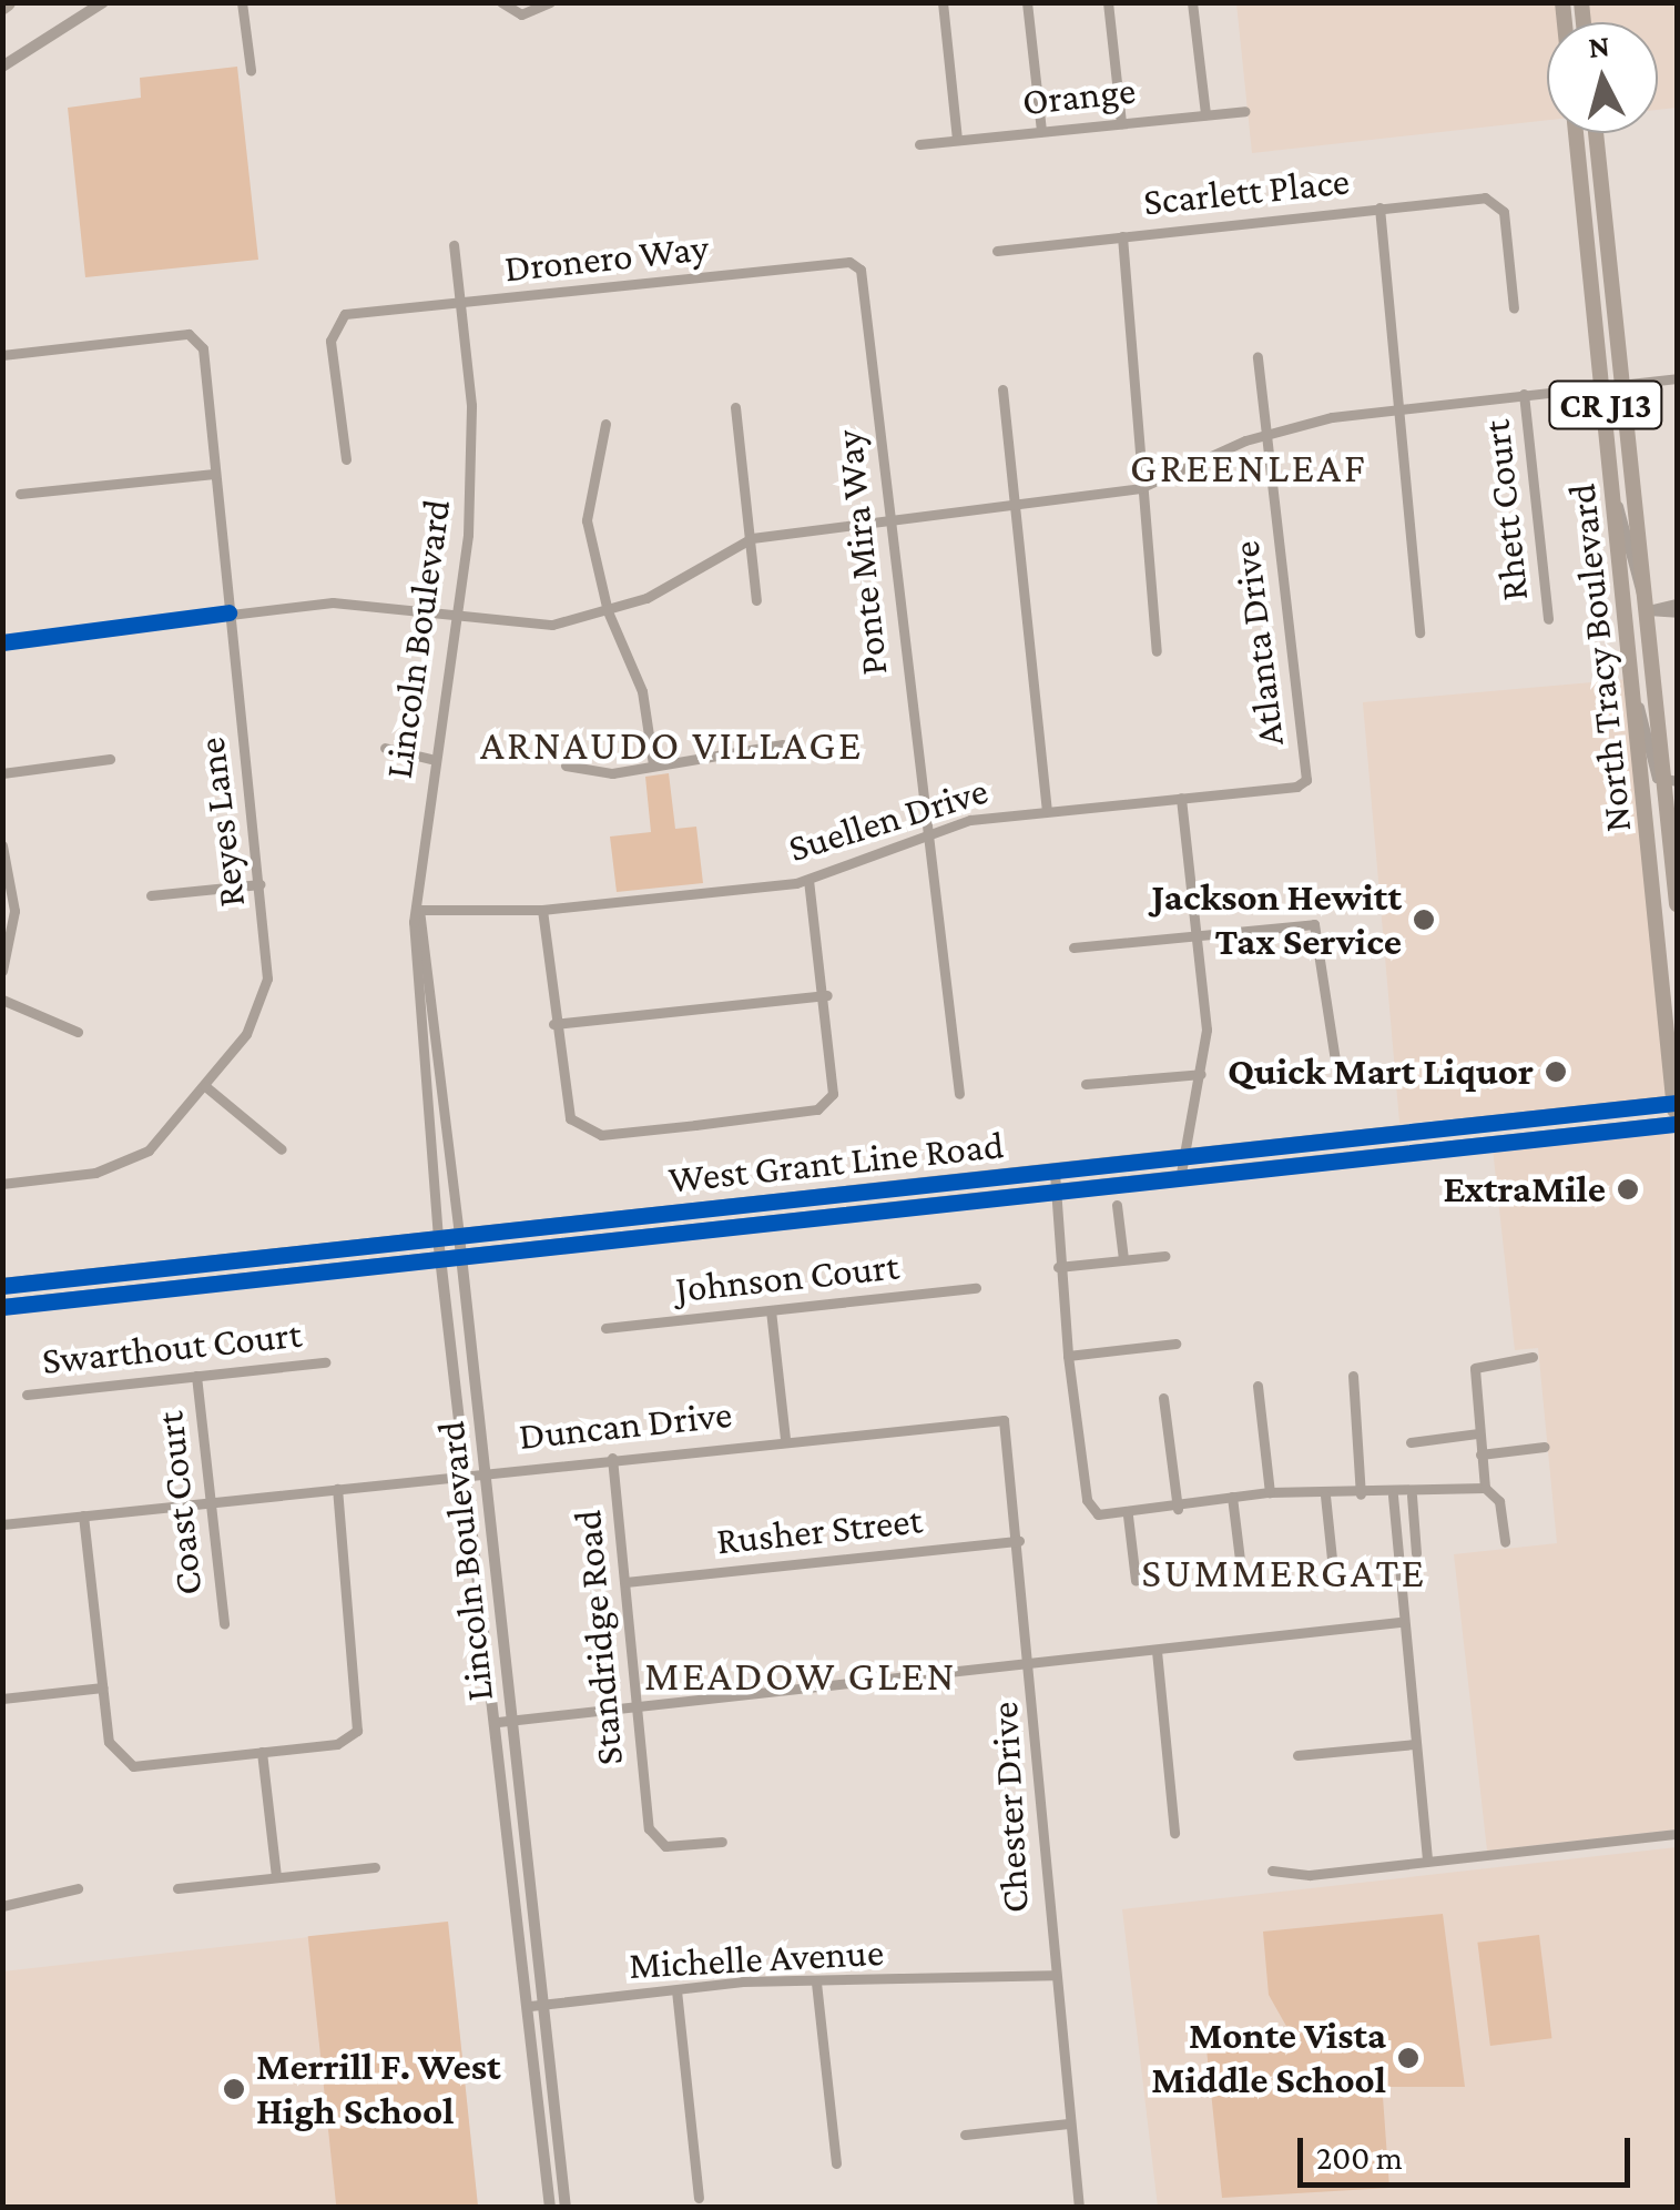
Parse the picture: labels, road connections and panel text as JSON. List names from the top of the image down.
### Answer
{
  "streets": {
    "main road": ["CR J13", "North Tracy Boulevard", "West Grant Line Road"],
    "street": [
      "Orange",
      "Scarlett Place",
      "Dronero Way",
      "Rhett Court",
      "Ponte Mira Way",
      "Lincoln Boulevard",
      "Atlanta Drive",
      "Suellen Drive",
      "Reyes Lane",
      "Johnson Court",
      "Swarthout Court",
      "Duncan Drive",
      "Coast Court",
      "Rusher Street",
      "Standridge Road",
      "Chester Drive",
      "Michelle Avenue"
    ]
  },
  "crossings": [
    ["Dronero Way", "Ponte Mira Way"],
    ["Dronero Way", "Lincoln Boulevard"],
    ["Ponte Mira Way", "Suellen Drive"],
    ["Lincoln Boulevard", "Suellen Drive"],
    ["Lincoln Boulevard", "West Grant Line Road"],
    ["Lincoln Boulevard", "Duncan Drive"],
    ["Lincoln Boulevard", "Michelle Avenue"],
    ["Atlanta Drive", "Suellen Drive"],
    ["North Tracy Boulevard", "West Grant Line Road"],
    ["Swarthout Court", "Coast Court"],
    ["Duncan Drive", "Coast Court"],
    ["Duncan Drive", "Standridge Road"],
    ["Duncan Drive", "Chester Drive"],
    ["Rusher Street", "Standridge Road"],
    ["Rusher Street", "Chester Drive"],
    ["Chester Drive", "Michelle Avenue"]
  ],
  "districts": [
    "GREENLEAF",
    "ARNAUDO VILLAGE",
    "SUMMERGATE",
    "MEADOW GLEN"
  ],
  "places": [
    "Jackson Hewitt Tax Service",
    "Quick Mart Liquor",
    "ExtraMile",
    "Monte Vista Middle School",
    "Merrill F. West High School"
  ],
  "scale_bar": "200 m",
  "north": "top"
}
